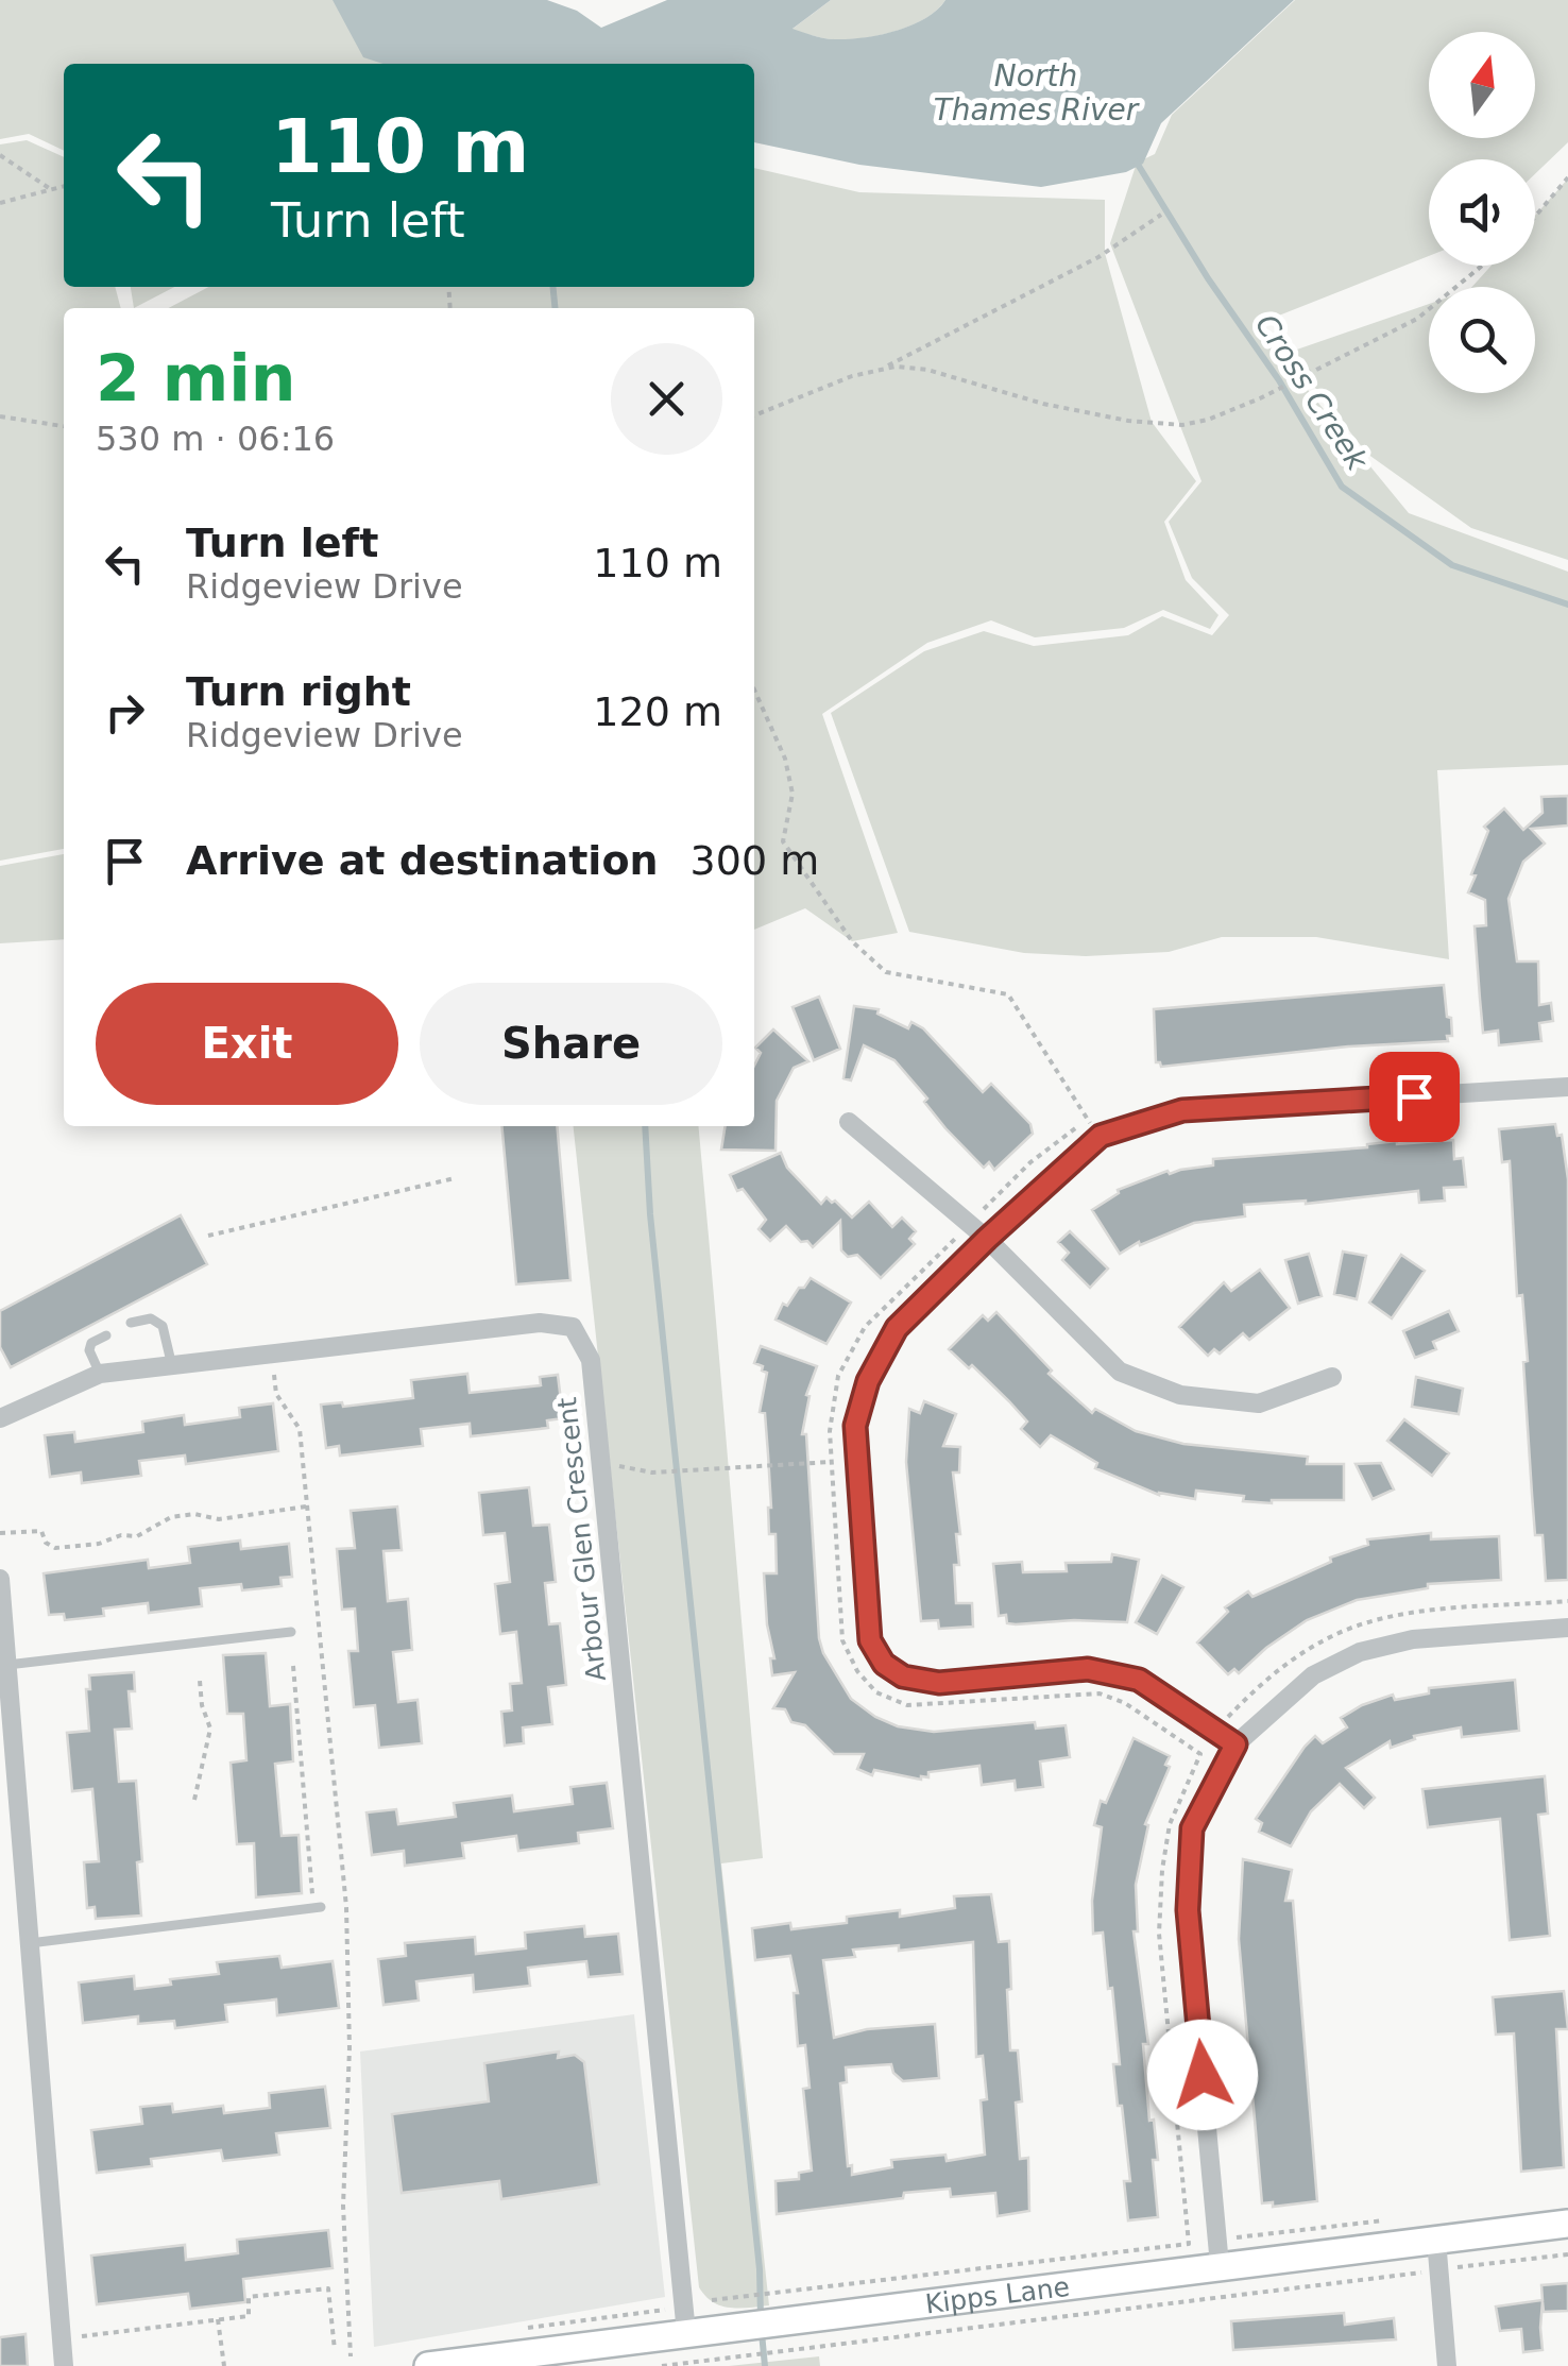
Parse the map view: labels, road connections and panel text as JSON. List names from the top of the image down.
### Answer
{
  "streets": {
    "street": ["Arbour Glen Crescent", "Kipps Lane"]
  },
  "crossings": [
    ["Arbour Glen Crescent", "Kipps Lane"]
  ],
  "water": ["North Thames River", "Cross Creek"],
  "north": "top",
  "page": {
    "turn": ["110 m", "Turn left"],
    "heading": ["2 min", "530 m · 06:16"],
    "list": [
      {
        "name": "Turn left",
        "note": "Ridgeview Drive",
        "value": "110 m"
      },
      {
        "name": "Turn right",
        "note": "Ridgeview Drive",
        "value": "120 m"
      },
      {
        "name": "Arrive at destination",
        "value": "300 m"
      }
    ],
    "buttons": ["Exit", "Share"]
  }
}
